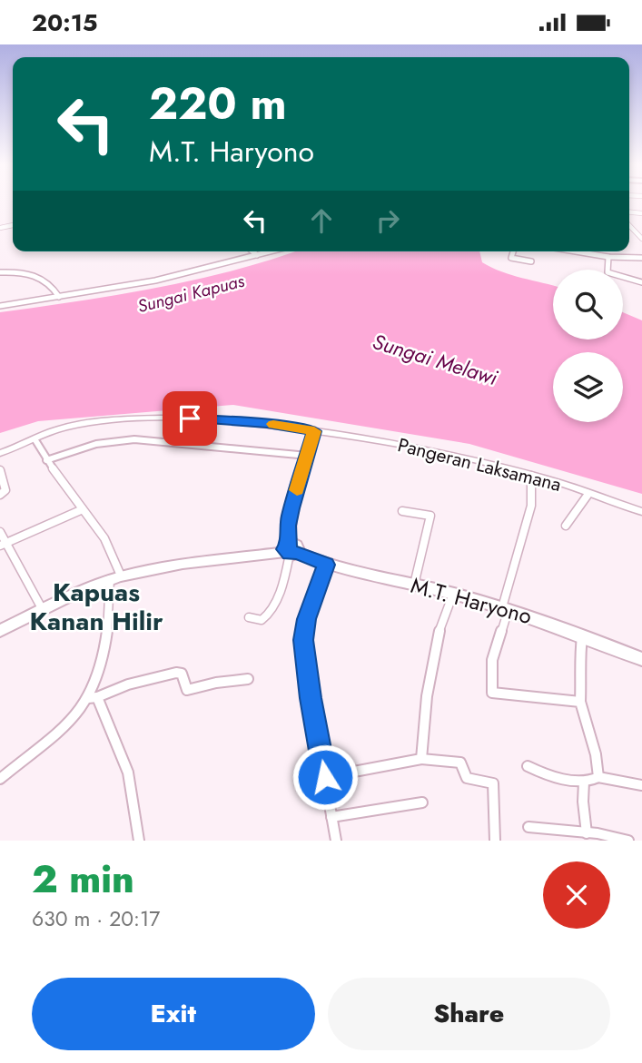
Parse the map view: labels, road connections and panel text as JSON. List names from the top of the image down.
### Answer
{
  "streets": {
    "highway": ["M.T. Haryono"],
    "street": ["Pangeran Laksamana"]
  },
  "districts": ["Kapuas Kanan Hilir"],
  "water": ["Sungai Kapuas", "Sungai Melawi"],
  "page": {
    "status": "20:15",
    "turn": ["220 m", "M.T. Haryono"],
    "heading": ["2 min", "630 m · 20:17"],
    "buttons": ["Exit", "Share"]
  }
}
